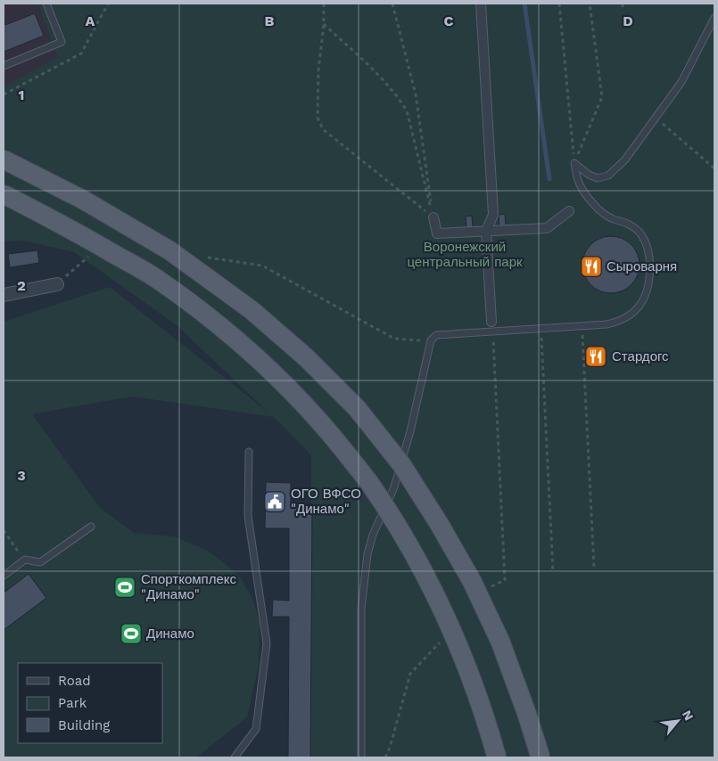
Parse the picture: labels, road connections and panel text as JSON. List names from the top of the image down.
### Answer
{
  "parks": ["Воронежский центральный парк"],
  "places": {
    "restaurant": ["Сыроварня", "Стардогс"],
    "public building": ["ОГО ВФСО \"Динамо\""],
    "sports": ["Спорткомплекс \"Динамо\"", "Динамо"]
  },
  "legend": ["Road", "Park", "Building"],
  "north": "top right",
  "grid": {
    "columns": [
      "A",
      "B",
      "C",
      "D"
    ],
    "rows": ["1", "2", "3"]
  }
}
